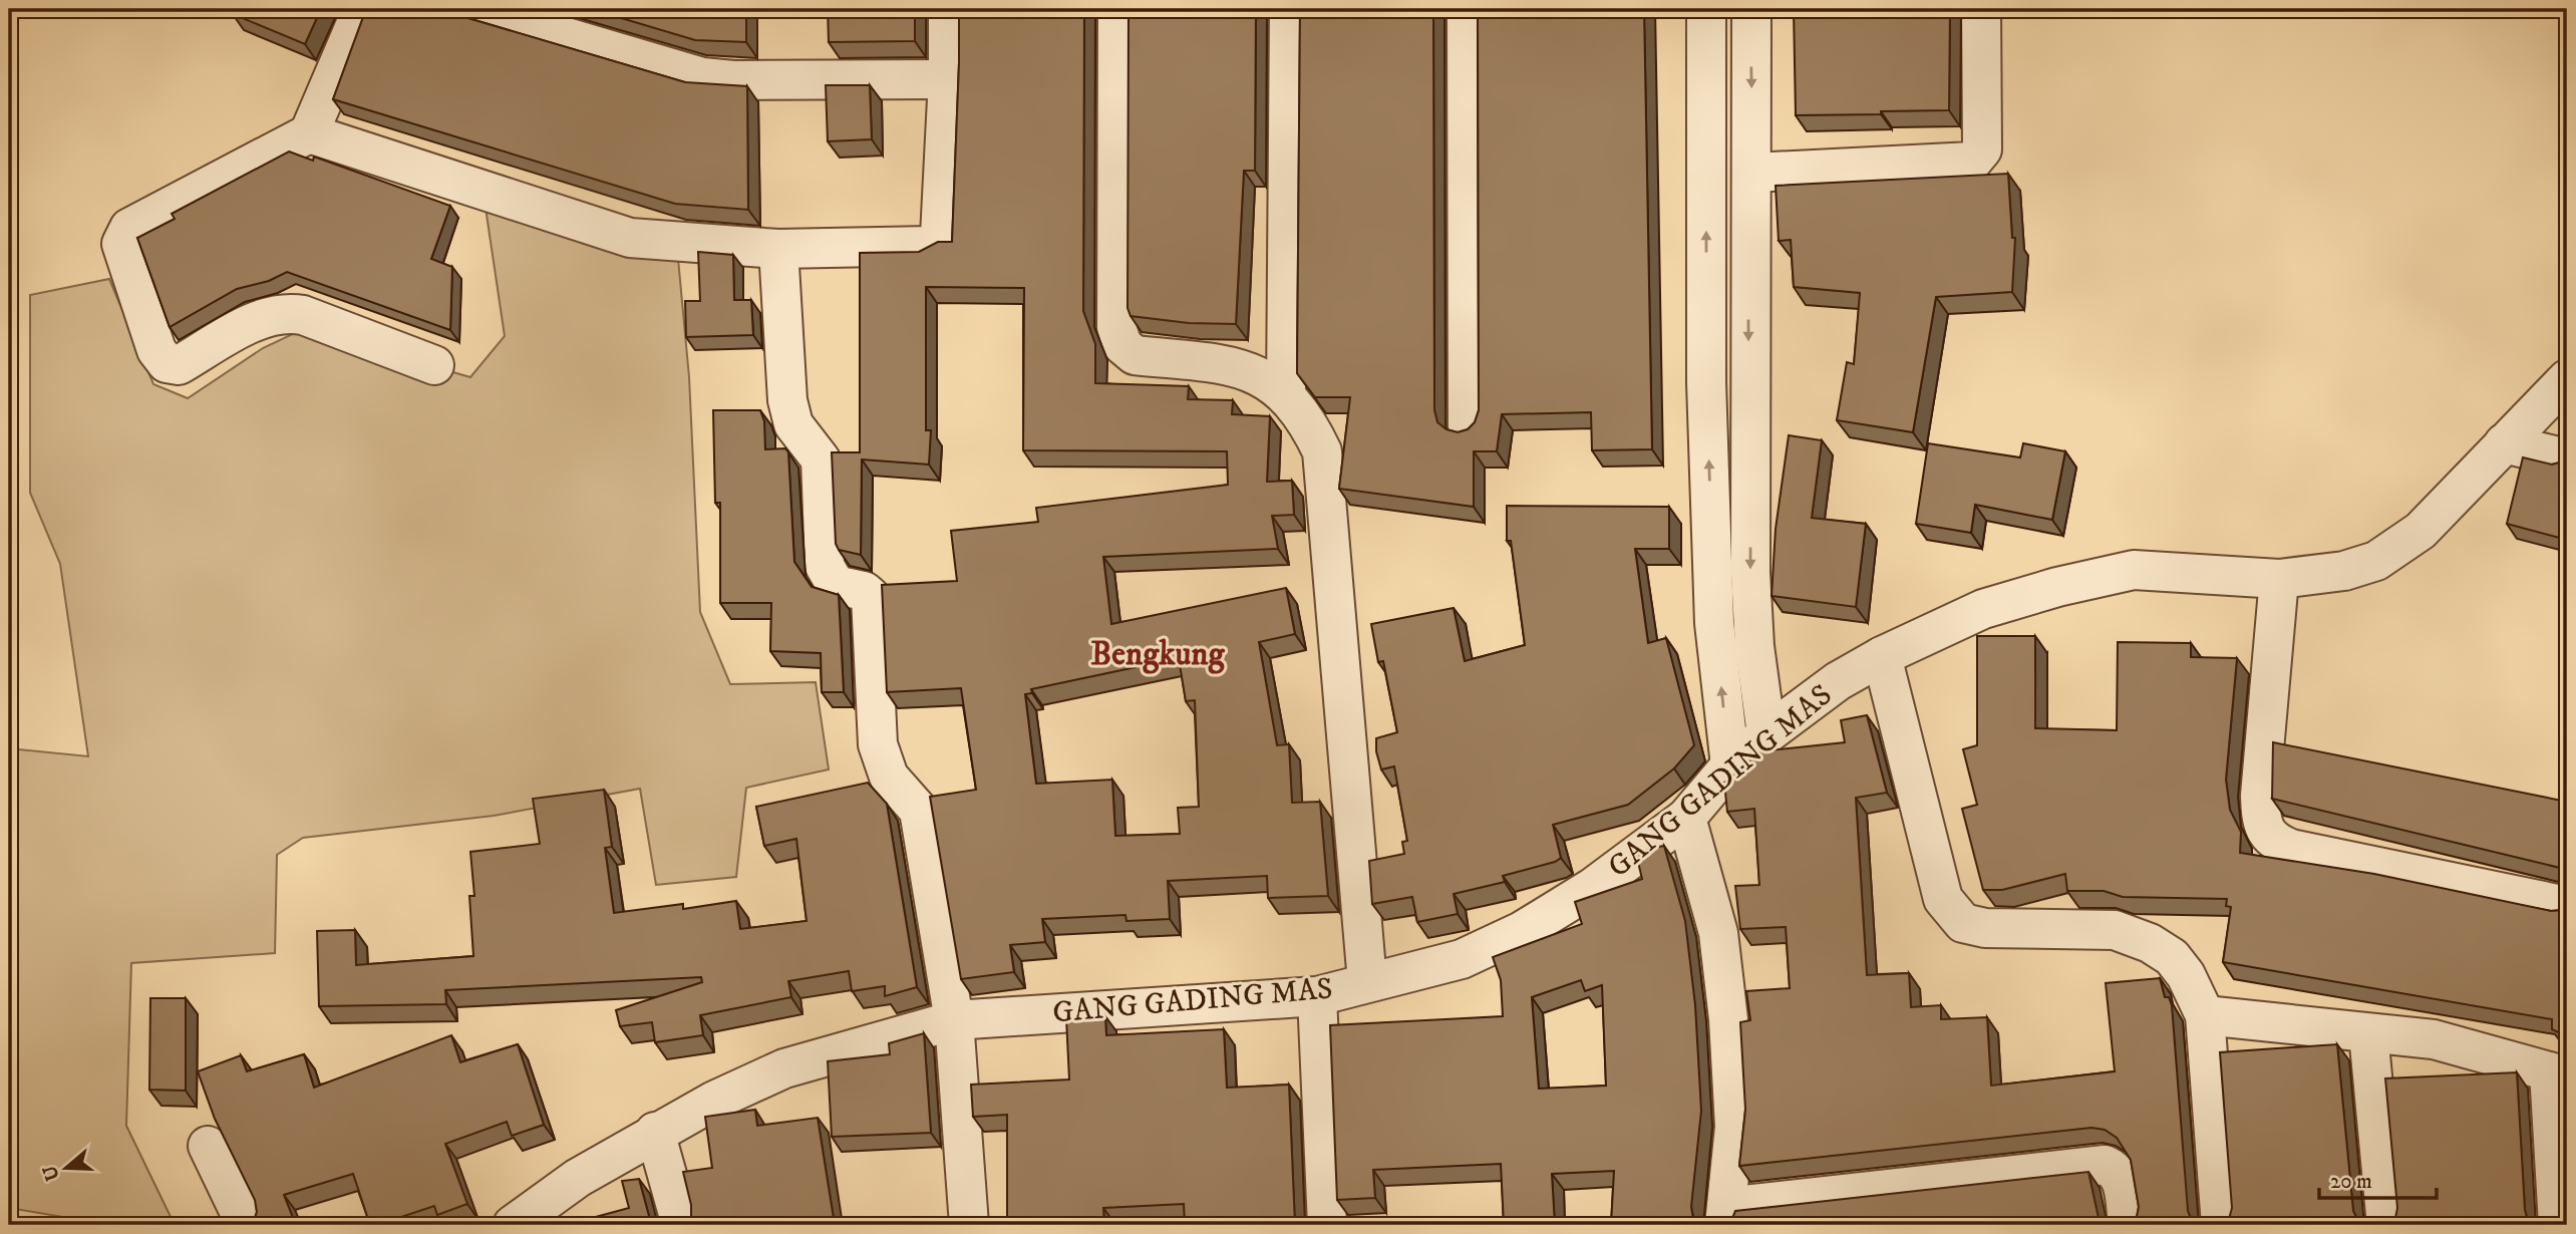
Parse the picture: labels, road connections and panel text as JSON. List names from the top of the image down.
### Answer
{
  "streets": {
    "street": ["GANG GADING MAS"]
  },
  "districts": ["Bengkung"],
  "scale_bar": "20 m",
  "north": "left"
}
